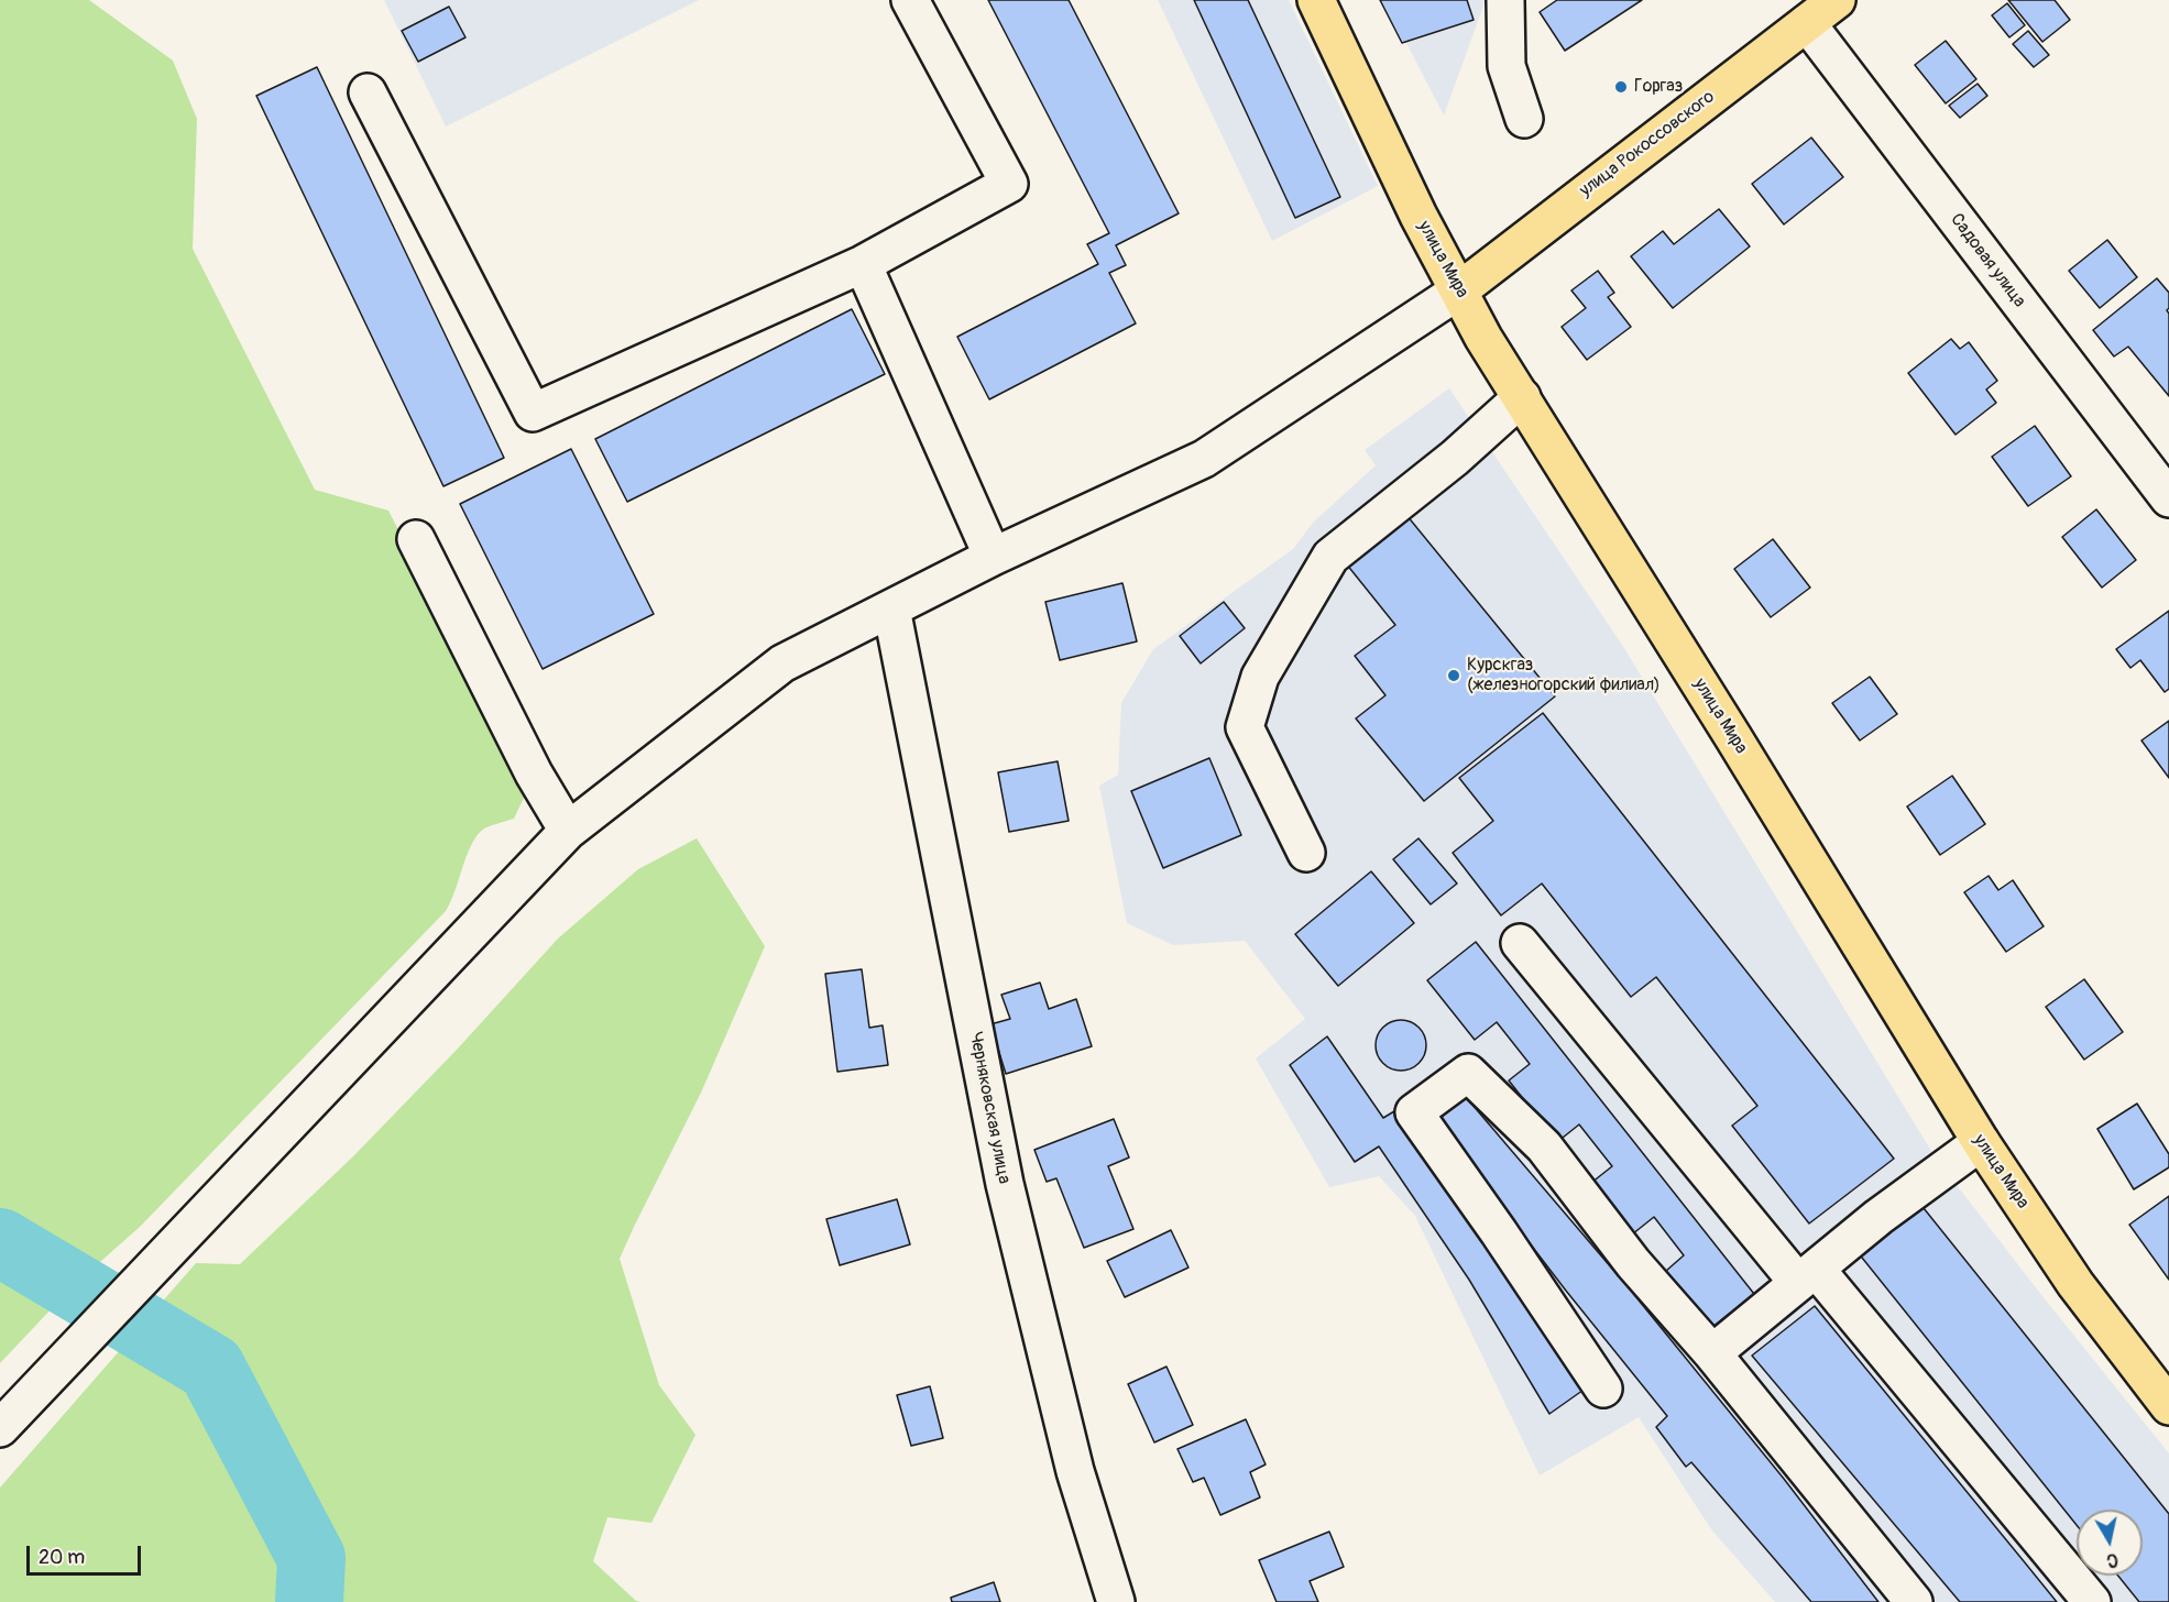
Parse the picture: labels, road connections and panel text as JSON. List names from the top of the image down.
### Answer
{
  "streets": {
    "main road": ["улица Рокоссовского", "улица Мира"],
    "street": ["Садовая улица", "Черняковская улица"]
  },
  "crossings": [
    ["улица Рокоссовского", "улица Мира"],
    ["улица Рокоссовского", "Садовая улица"]
  ],
  "places": ["Горгаз", "Курскгаз (железногорский филиал)"],
  "scale_bar": "20 m",
  "north": "bottom"
}
